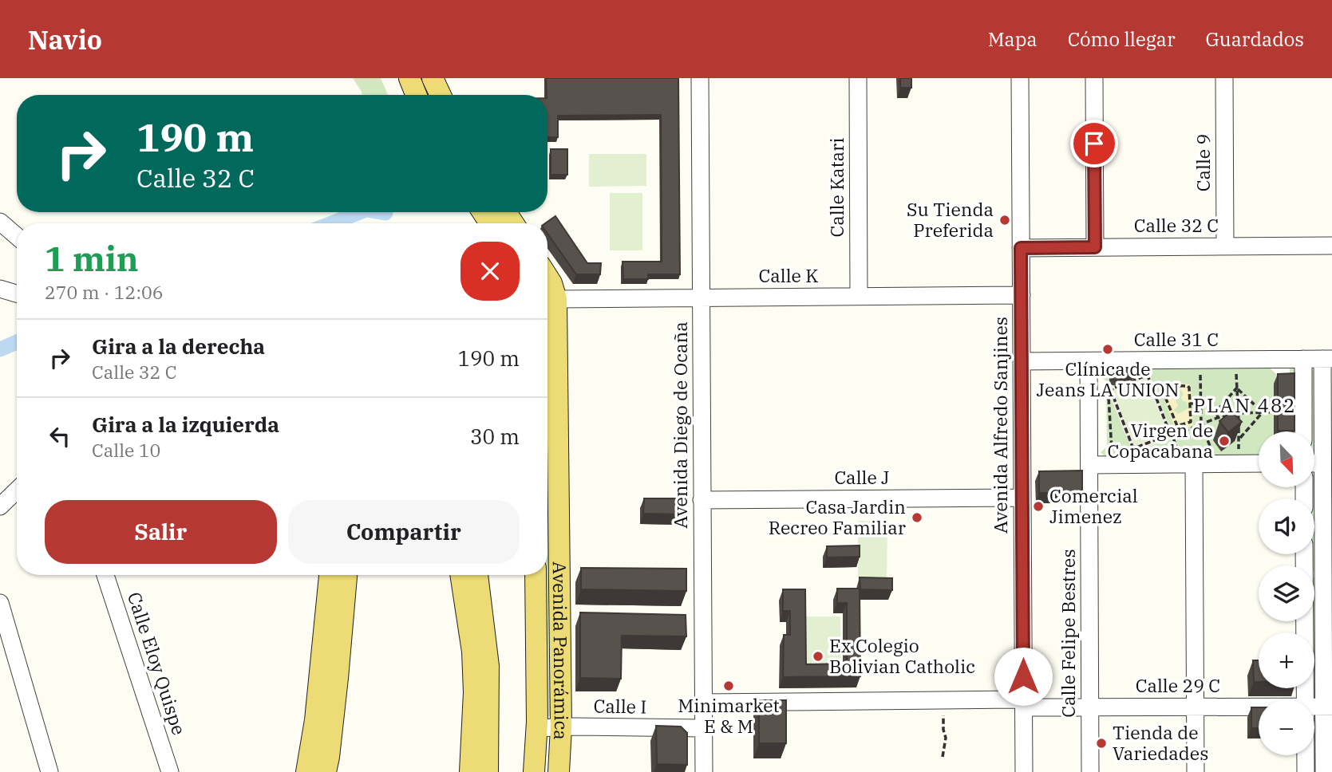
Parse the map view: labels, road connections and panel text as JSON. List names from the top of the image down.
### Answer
{
  "streets": {
    "main road": ["Avenida Panorámica"],
    "street": [
      "Calle 9",
      "Calle Katari",
      "Calle 32 C",
      "Calle K",
      "Calle 31 C",
      "Avenida Diego de Ocaña",
      "Avenida Alfredo Sanjines",
      "Calle J",
      "Calle Felipe Bestres",
      "Calle Eloy Quispe",
      "Calle 29 C",
      "Calle I"
    ]
  },
  "crossings": [
    ["Calle 9", "Calle 32 C"],
    ["Calle Katari", "Calle K"],
    ["Calle 32 C", "Avenida Alfredo Sanjines"],
    ["Calle K", "Avenida Diego de Ocaña"],
    ["Calle K", "Avenida Alfredo Sanjines"],
    ["Calle K", "Avenida Panorámica"],
    ["Calle 31 C", "Avenida Alfredo Sanjines"],
    ["Calle 31 C", "Calle Felipe Bestres"],
    ["Avenida Diego de Ocaña", "Calle J"],
    ["Avenida Diego de Ocaña", "Calle I"],
    ["Avenida Alfredo Sanjines", "Calle J"],
    ["Avenida Alfredo Sanjines", "Calle 29 C"],
    ["Calle Felipe Bestres", "Calle 29 C"],
    ["Avenida Panorámica", "Calle I"]
  ],
  "districts": ["PLAN 482"],
  "places": [
    "Su Tienda Preferida",
    "Clínica de Jeans LA UNION",
    "Virgen de Copacabana",
    "Comercial Jimenez",
    "Casa Jardin Recreo Familiar",
    "Ex Colegio Bolivian Catholic",
    "Minimarket E & M",
    "Tienda de Variedades"
  ],
  "north": "bottom right",
  "page": {
    "header": "Navio",
    "nav": ["Mapa", "Cómo llegar", "Guardados"],
    "turn": ["190 m", "Calle 32 C"],
    "heading": ["1 min", "270 m · 12:06"],
    "list": [
      {
        "name": "Gira a la derecha",
        "note": "Calle 32 C",
        "value": "190 m"
      },
      {
        "name": "Gira a la izquierda",
        "note": "Calle 10",
        "value": "30 m"
      }
    ],
    "map_buttons": ["+", "−"],
    "buttons": ["Salir", "Compartir"]
  }
}
